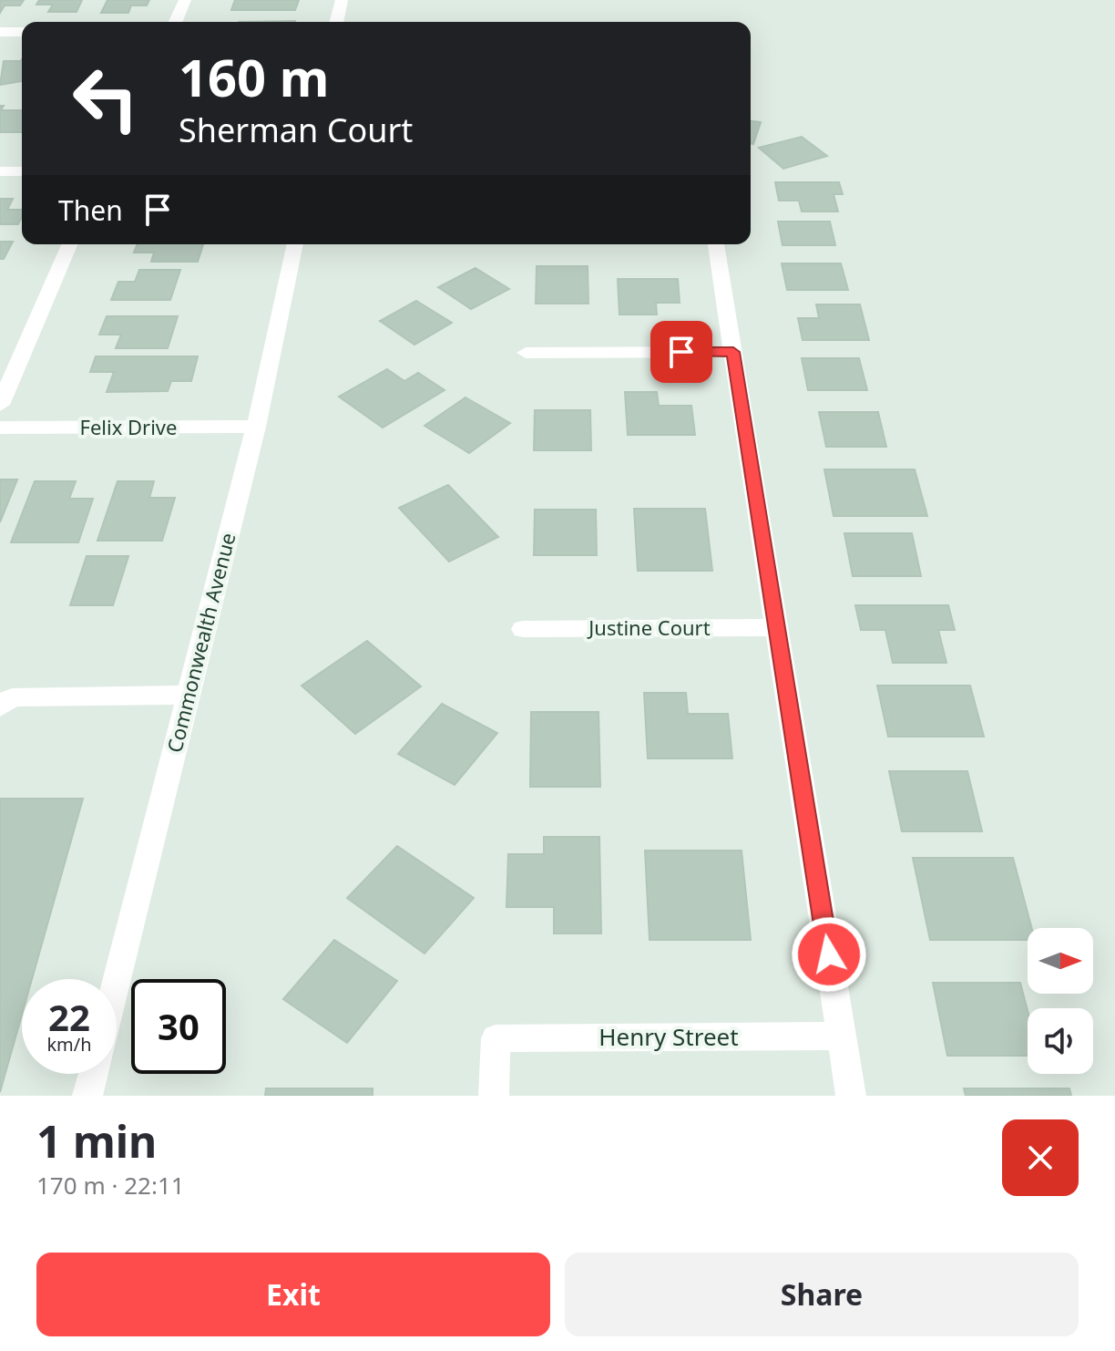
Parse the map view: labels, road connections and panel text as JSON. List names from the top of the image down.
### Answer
{
  "streets": {
    "street": [
      "Felix Drive",
      "Justine Court",
      "Commonwealth Avenue",
      "Henry Street"
    ]
  },
  "crossings": [
    ["Felix Drive", "Commonwealth Avenue"]
  ],
  "north": "right",
  "page": {
    "turn": ["160 m", "Sherman Court"],
    "then": "Then",
    "speed": "22 km/h",
    "limit": "30",
    "heading": ["1 min", "170 m · 22:11"],
    "buttons": ["Exit", "Share"]
  }
}
